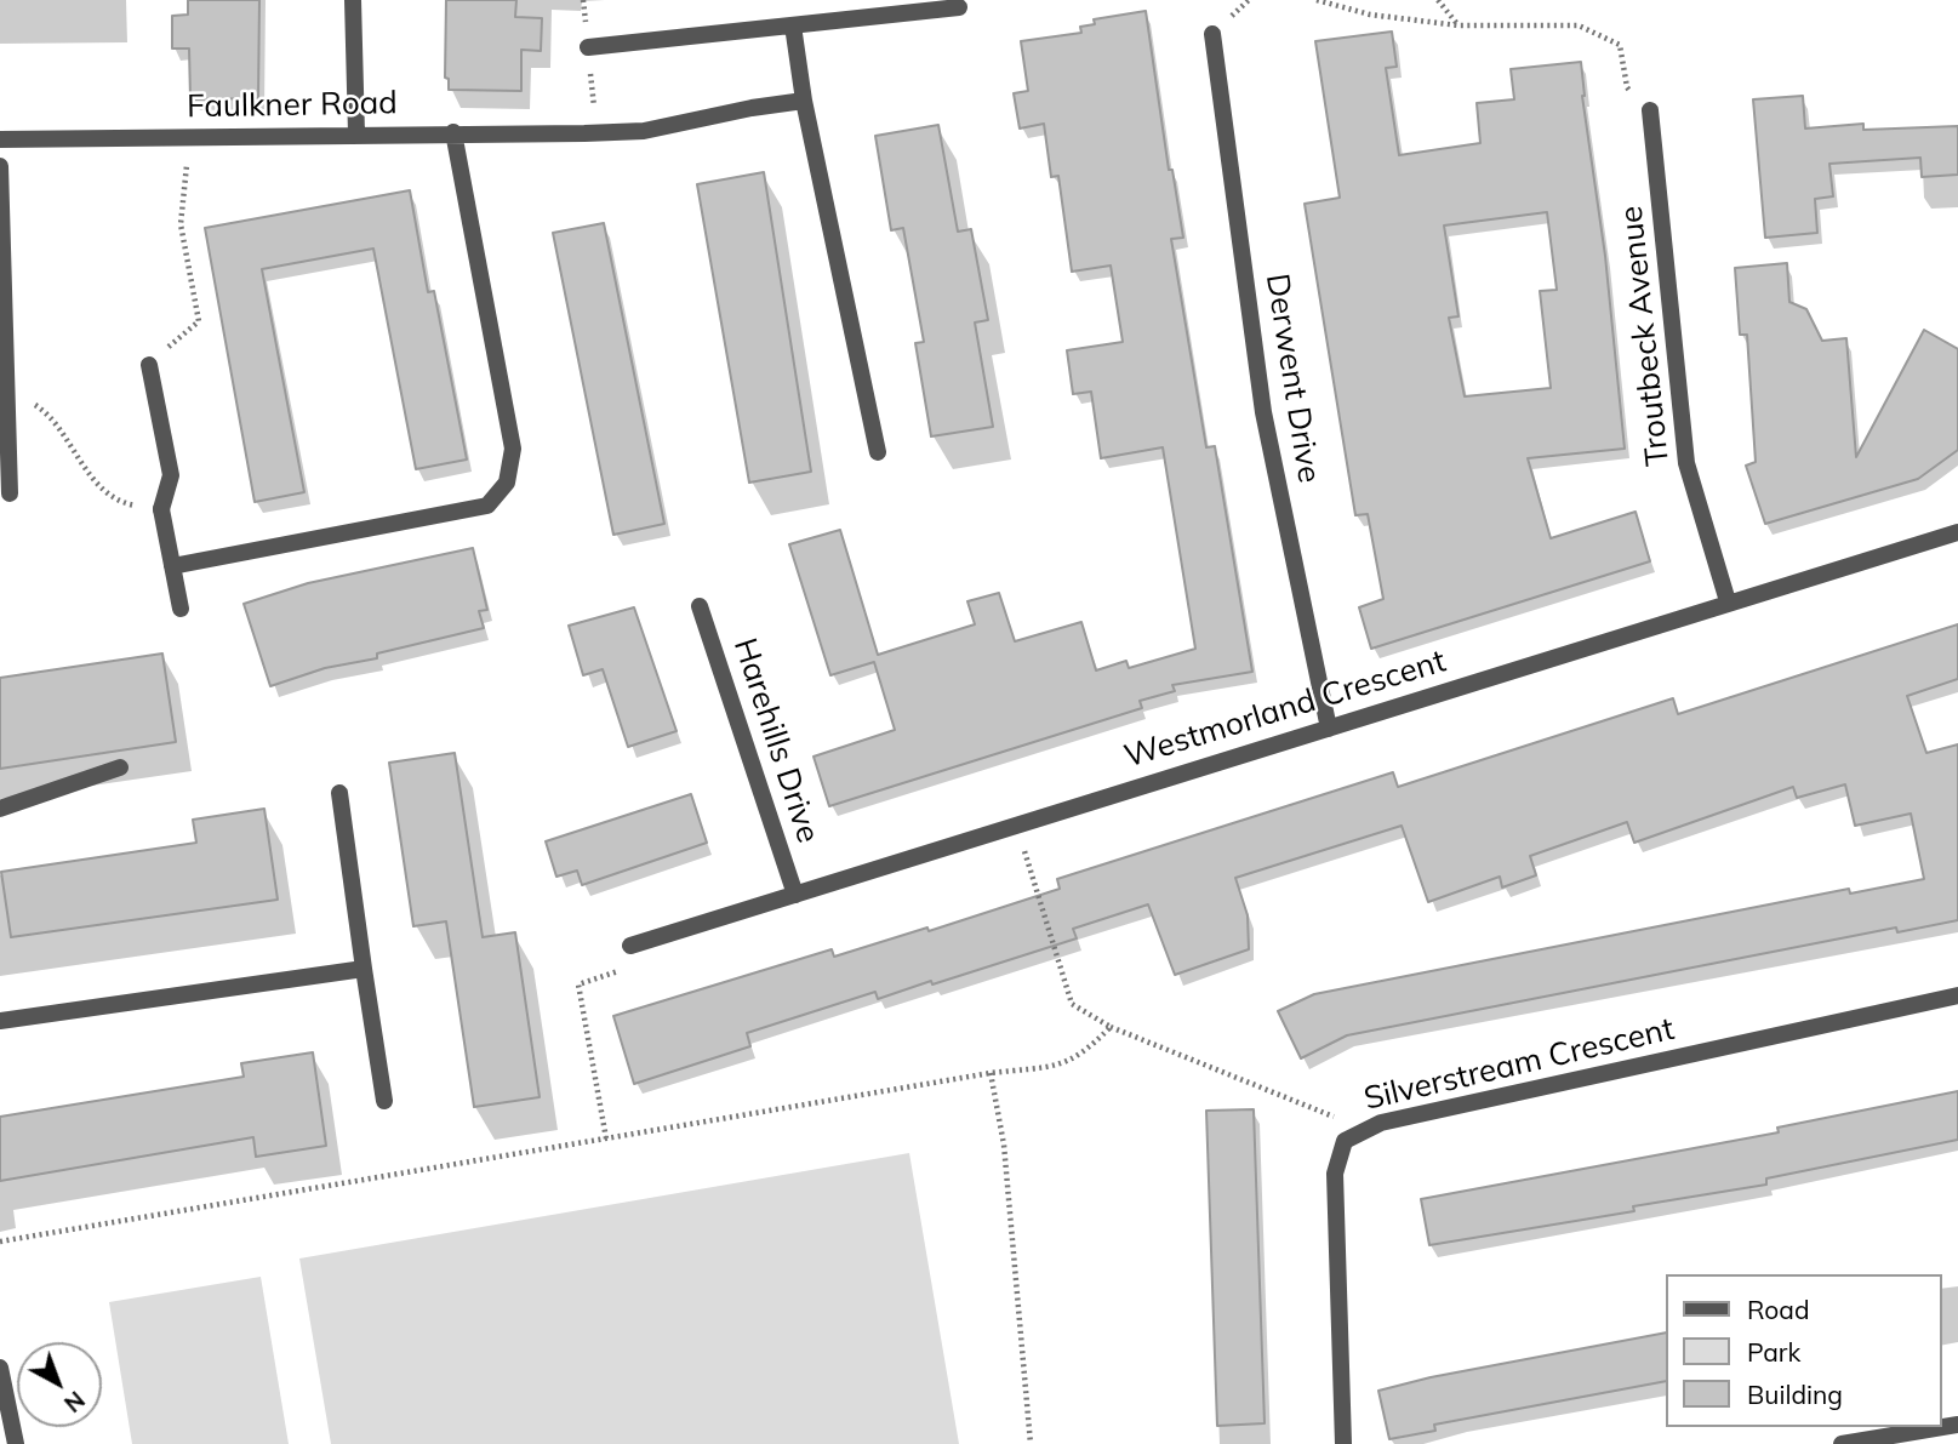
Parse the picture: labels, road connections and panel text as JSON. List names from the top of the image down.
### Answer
{
  "streets": {
    "street": [
      "Faulkner Road",
      "Troutbeck Avenue",
      "Derwent Drive",
      "Westmorland Crescent",
      "Harehills Drive",
      "Silverstream Crescent"
    ]
  },
  "crossings": [
    ["Troutbeck Avenue", "Westmorland Crescent"],
    ["Derwent Drive", "Westmorland Crescent"],
    ["Westmorland Crescent", "Harehills Drive"]
  ],
  "legend": ["Road", "Park", "Building"],
  "north": "bottom right"
}
